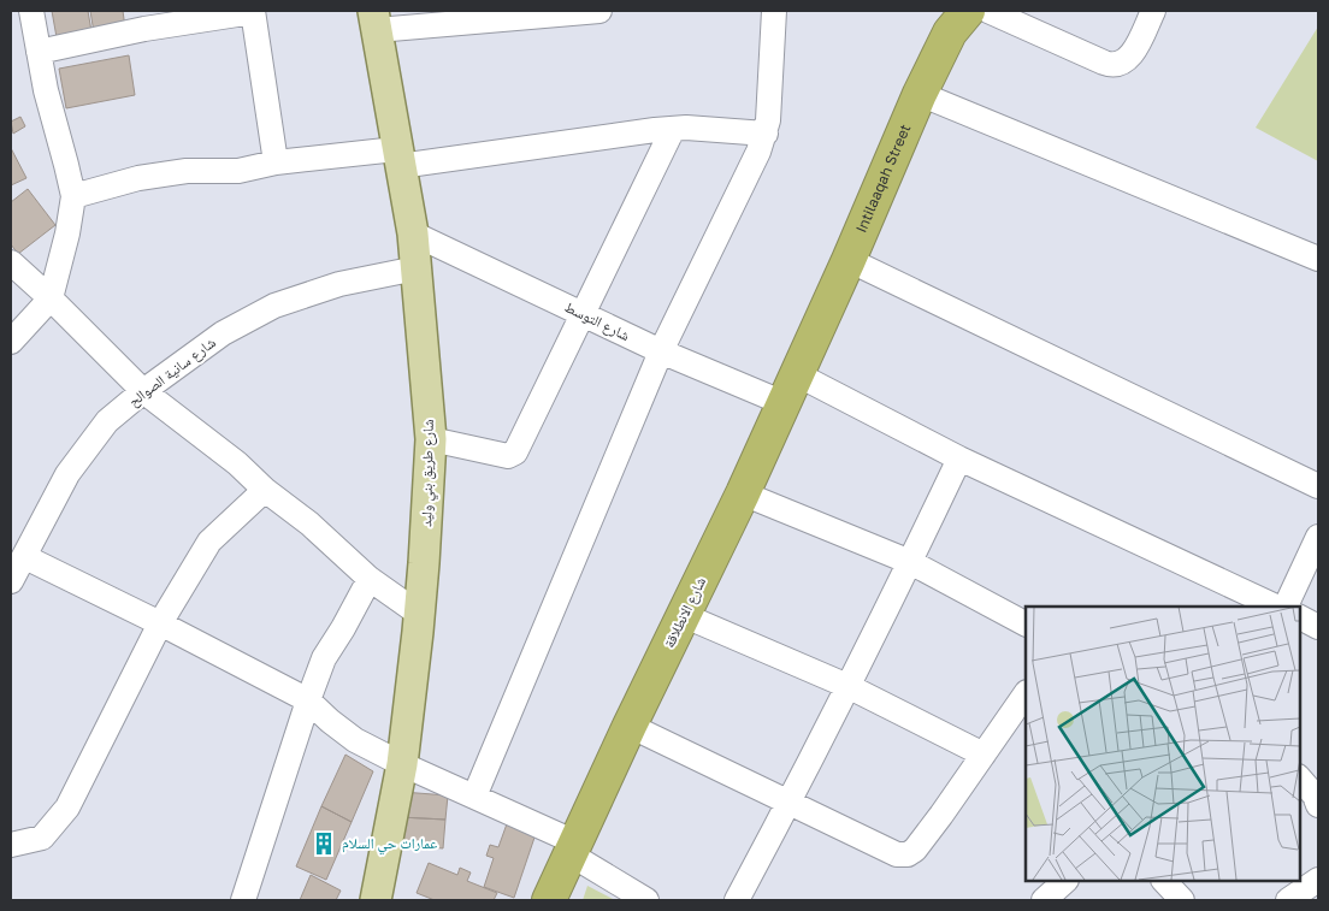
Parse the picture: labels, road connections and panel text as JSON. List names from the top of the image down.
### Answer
{
  "streets": {
    "highway": ["Intilaaqah Street", "شارع الانطلاقة"],
    "main road": ["شارع طريق بني وليد"],
    "street": ["شارع التوسط", "شارع سانية الصوالح"]
  },
  "crossings": [
    ["Intilaaqah Street", "شارع الانطلاقة"],
    ["شارع التوسط", "شارع طريق بني وليد"],
    ["شارع التوسط", "شارع الانطلاقة"],
    ["شارع سانية الصوالح", "شارع طريق بني وليد"]
  ],
  "places": {
    "building": ["عمارات حي السلام"]
  }
}
